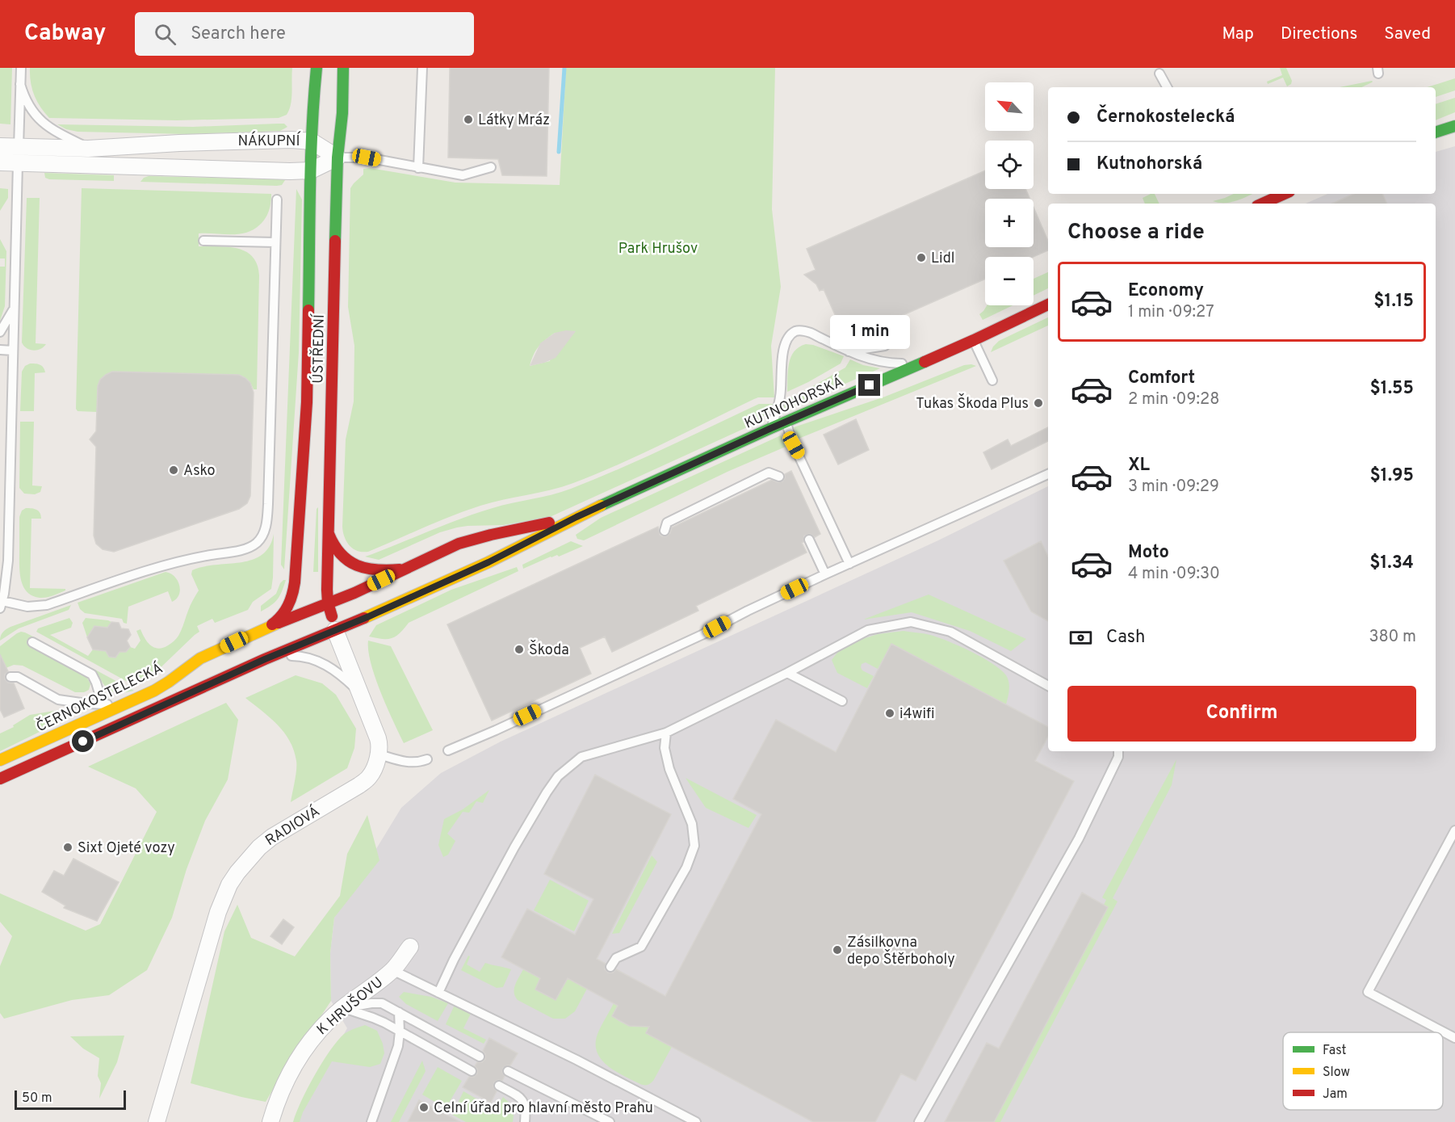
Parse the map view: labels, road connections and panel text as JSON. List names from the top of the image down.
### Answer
{
  "streets": {
    "main road": ["ÚSTŘEDNÍ", "KUTNOHORSKÁ", "ČERNOKOSTELECKÁ"],
    "street": ["NÁKUPNÍ", "RADIOVÁ", "K HRUŠOVU"]
  },
  "crossings": [
    ["NÁKUPNÍ", "ÚSTŘEDNÍ"],
    ["ÚSTŘEDNÍ", "KUTNOHORSKÁ"],
    ["ÚSTŘEDNÍ", "ČERNOKOSTELECKÁ"],
    ["KUTNOHORSKÁ", "ČERNOKOSTELECKÁ"]
  ],
  "parks": ["Park Hrušov"],
  "places": [
    "Látky Mráz",
    "Lidl",
    "Tukas Škoda Plus",
    "Asko",
    "Škoda",
    "i4wifi",
    "Sixt Ojeté vozy",
    "Zásilkovna depo Štěrboholy",
    "Celní úřad pro hlavní město Prahu"
  ],
  "legend": ["Fast", "Slow", "Jam"],
  "scale_bar": "50 m",
  "north": "top left",
  "page": {
    "header": "Cabway",
    "search": "Search here",
    "nav": ["Map", "Directions", "Saved"],
    "map_buttons": ["+", "−"],
    "banner": ["Černokostelecká", "Kutnohorská"],
    "heading": "Choose a ride",
    "list": [
      {
        "name": "Economy",
        "note": "1 min · 09:27",
        "value": "$1.15"
      },
      {
        "name": "Comfort",
        "note": "2 min · 09:28",
        "value": "$1.55"
      },
      {
        "name": "XL",
        "note": "3 min · 09:29",
        "value": "$1.95"
      },
      {
        "name": "Moto",
        "note": "4 min · 09:30",
        "value": "$1.34"
      }
    ],
    "bubble": "1 min",
    "pay": ["Cash", "380 m"],
    "buttons": "Confirm",
    "scale": "50 m"
  }
}
